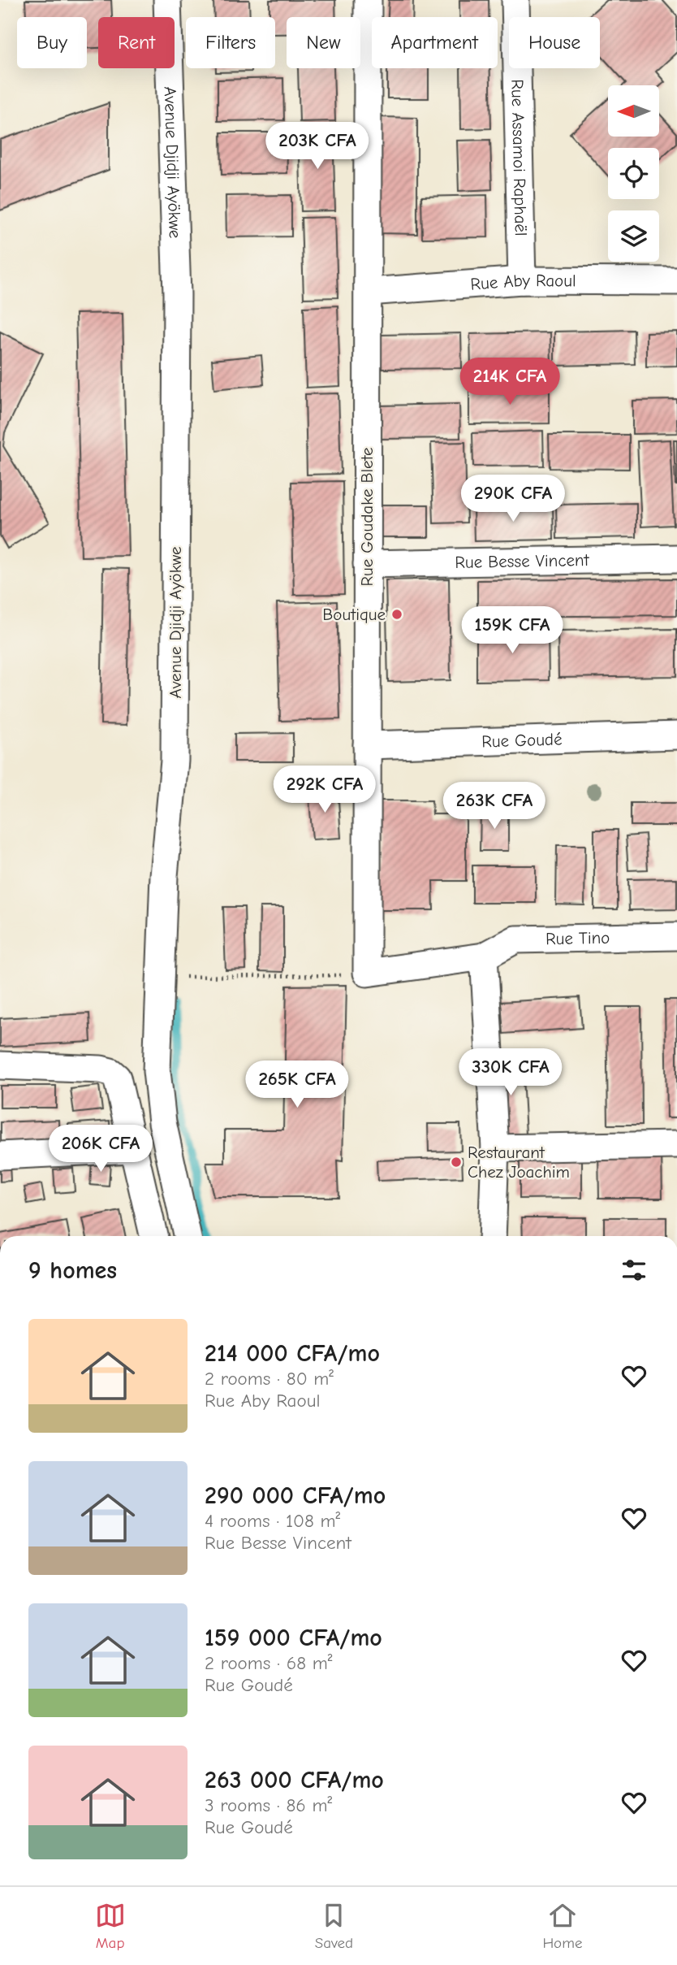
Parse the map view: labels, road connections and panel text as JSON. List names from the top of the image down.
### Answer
{
  "streets": {
    "street": [
      "Rue Assamoi Raphaël",
      "Avenue Djidji Ayökwe",
      "Rue Aby Raoul",
      "Rue Goudake Blete",
      "Rue Besse Vincent",
      "Rue Goudé",
      "Rue Tino"
    ]
  },
  "crossings": [
    ["Rue Assamoi Raphaël", "Rue Aby Raoul"],
    ["Rue Aby Raoul", "Rue Goudake Blete"],
    ["Rue Goudake Blete", "Rue Besse Vincent"],
    ["Rue Goudake Blete", "Rue Goudé"]
  ],
  "places": ["Boutique", "Restaurant Chez Joachim"],
  "north": "left",
  "page": {
    "chip": [
      "Buy",
      "Rent",
      "Filters",
      "New",
      "Apartment",
      "House"
    ],
    "price": [
      "203K CFA",
      "214K CFA",
      "290K CFA",
      "159K CFA",
      "292K CFA",
      "263K CFA",
      "330K CFA",
      "265K CFA",
      "206K CFA"
    ],
    "heading": "9 homes",
    "list": [
      {
        "name": "214 000 CFA/mo",
        "note": "2 rooms · 80 m² · Rue Aby Raoul"
      },
      {
        "name": "290 000 CFA/mo",
        "note": "4 rooms · 108 m² · Rue Besse Vincent"
      },
      {
        "name": "159 000 CFA/mo",
        "note": "2 rooms · 68 m² · Rue Goudé"
      },
      {
        "name": "263 000 CFA/mo",
        "note": "3 rooms · 86 m² · Rue Goudé"
      }
    ],
    "tabs": ["Map", "Saved", "Home"]
  }
}
